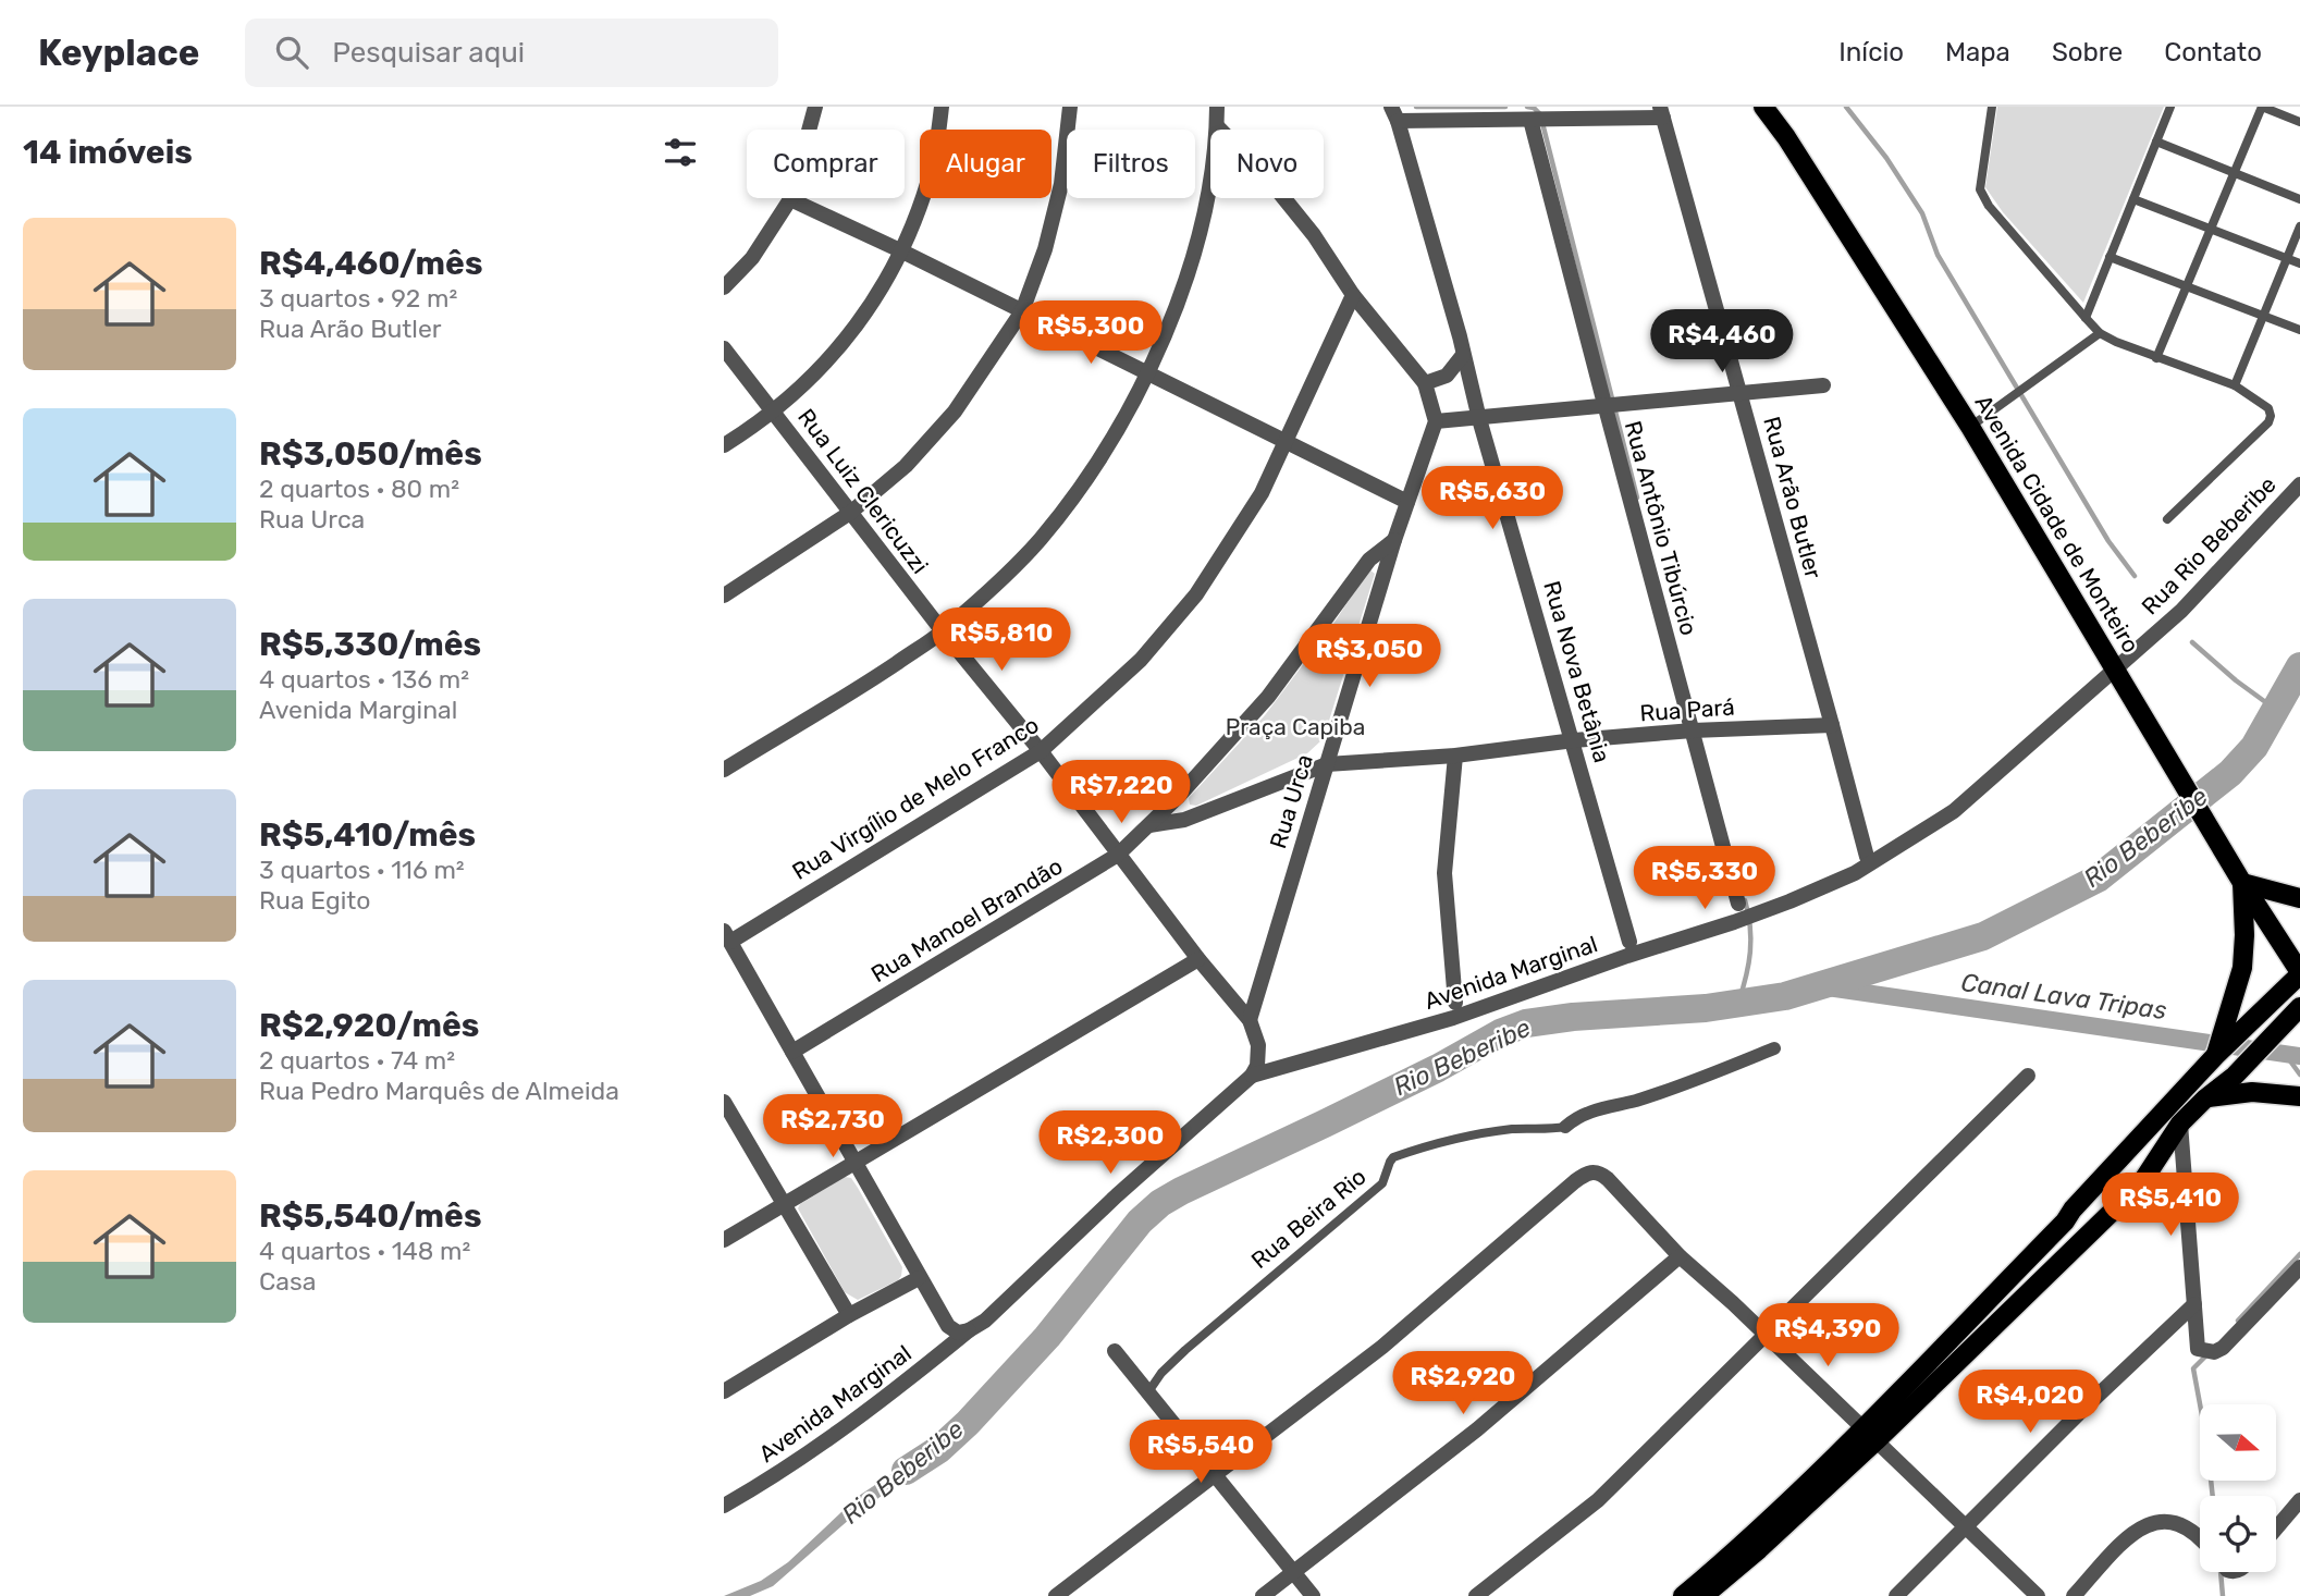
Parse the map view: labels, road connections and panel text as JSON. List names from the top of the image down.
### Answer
{
  "streets": {
    "main road": ["Avenida Cidade de Monteiro"],
    "street": [
      "Rua Luiz Clericuzzi",
      "Rua Arão Butler",
      "Rua Antônio Tibúrcio",
      "Rua Rio Beberibe",
      "Rua Nova Betânia",
      "Rua Pará",
      "Rua Virgílio de Melo Franco",
      "Rua Urca",
      "Rua Manoel Brandão",
      "Avenida Marginal",
      "Rua Beira Rio"
    ]
  },
  "crossings": [
    ["Rua Luiz Clericuzzi", "Rua Virgílio de Melo Franco"],
    ["Rua Luiz Clericuzzi", "Rua Urca"],
    ["Rua Luiz Clericuzzi", "Rua Manoel Brandão"],
    ["Rua Arão Butler", "Rua Pará"],
    ["Avenida Cidade de Monteiro", "Rua Rio Beberibe"],
    ["Avenida Cidade de Monteiro", "Avenida Marginal"],
    ["Rua Antônio Tibúrcio", "Rua Pará"],
    ["Rua Rio Beberibe", "Avenida Marginal"],
    ["Rua Nova Betânia", "Rua Pará"],
    ["Rua Pará", "Rua Urca"],
    ["Rua Pará", "Rua Manoel Brandão"],
    ["Rua Urca", "Rua Manoel Brandão"]
  ],
  "water": ["Rio Beberibe", "Canal Lava Tripas"],
  "parks": ["Praça Capiba"],
  "north": "right",
  "page": {
    "header": "Keyplace",
    "search": "Pesquisar aqui",
    "nav": [
      "Início",
      "Mapa",
      "Sobre",
      "Contato"
    ],
    "heading": "14 imóveis",
    "chip": [
      "Comprar",
      "Alugar",
      "Filtros",
      "Novo"
    ],
    "list": [
      {
        "name": "R$4,460/mês",
        "note": "3 quartos · 92 m² · Rua Arão Butler"
      },
      {
        "name": "R$3,050/mês",
        "note": "2 quartos · 80 m² · Rua Urca"
      },
      {
        "name": "R$5,330/mês",
        "note": "4 quartos · 136 m² · Avenida Marginal"
      },
      {
        "name": "R$5,410/mês",
        "note": "3 quartos · 116 m² · Rua Egito"
      },
      {
        "name": "R$2,920/mês",
        "note": "2 quartos · 74 m² · Rua Pedro Marquês de Almeida"
      },
      {
        "name": "R$5,540/mês",
        "note": "4 quartos · 148 m² · Casa"
      }
    ],
    "price": [
      "R$5,300",
      "R$4,460",
      "R$5,630",
      "R$5,810",
      "R$3,050",
      "R$7,220",
      "R$5,330",
      "R$2,730",
      "R$2,300",
      "R$5,410",
      "R$4,390",
      "R$2,920",
      "R$4,020",
      "R$5,540"
    ]
  }
}
